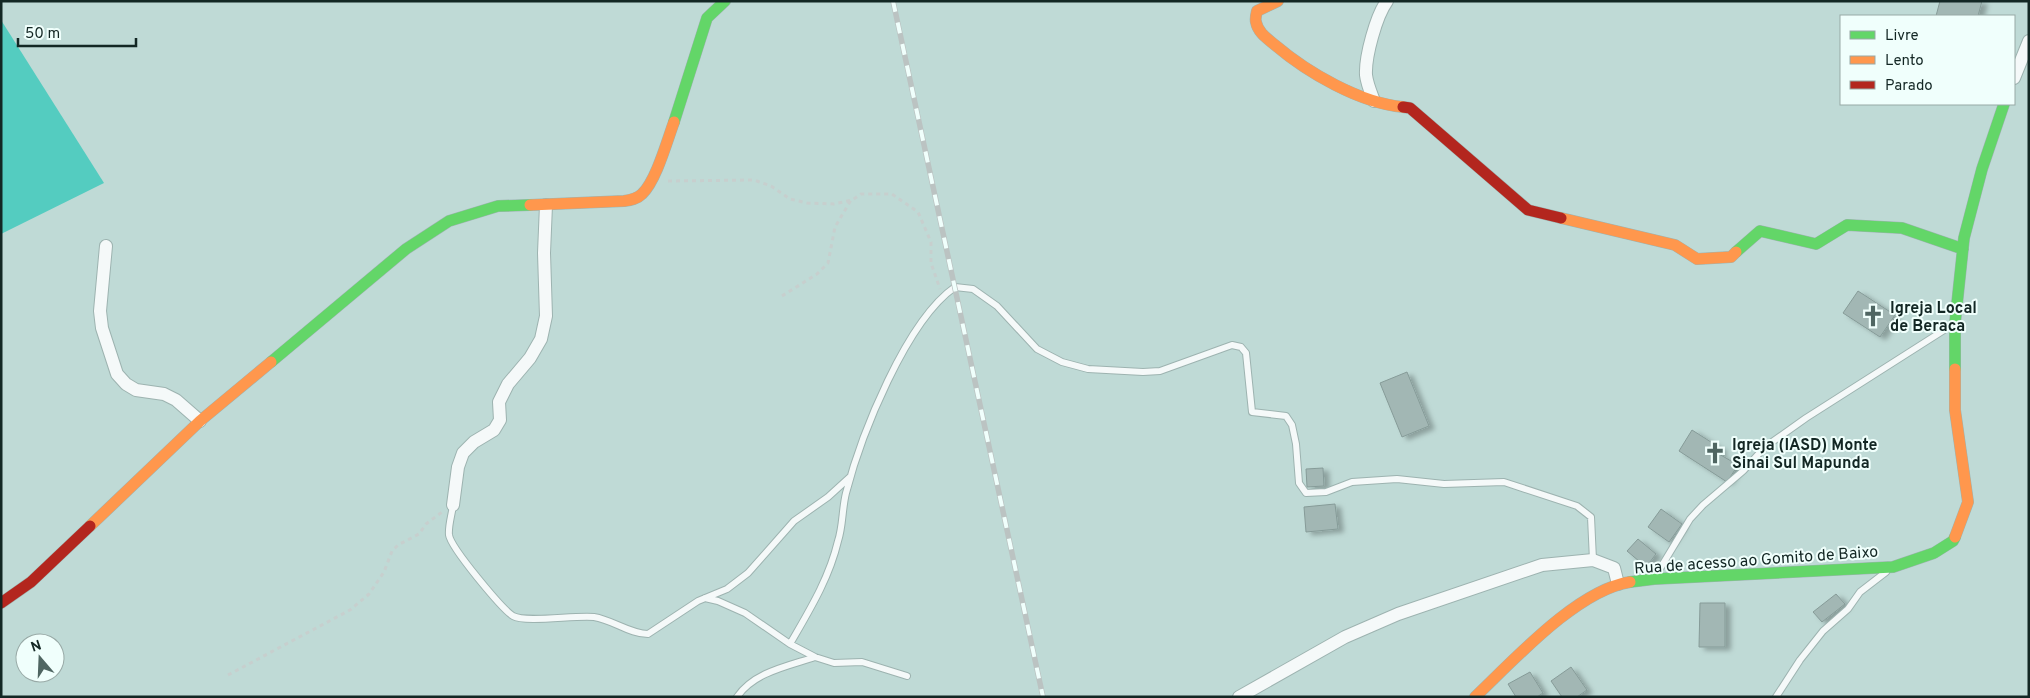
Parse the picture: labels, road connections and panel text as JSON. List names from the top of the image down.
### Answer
{
  "streets": {
    "street": ["Rua de acesso ao Gomito de Baixo"]
  },
  "places": {
    "church": ["Igreja Local de Beraca", "Igreja (IASD) Monte Sinai Sul Mapunda"]
  },
  "legend": ["Livre", "Lento", "Parado"],
  "scale_bar": "50 m",
  "north": "top"
}
